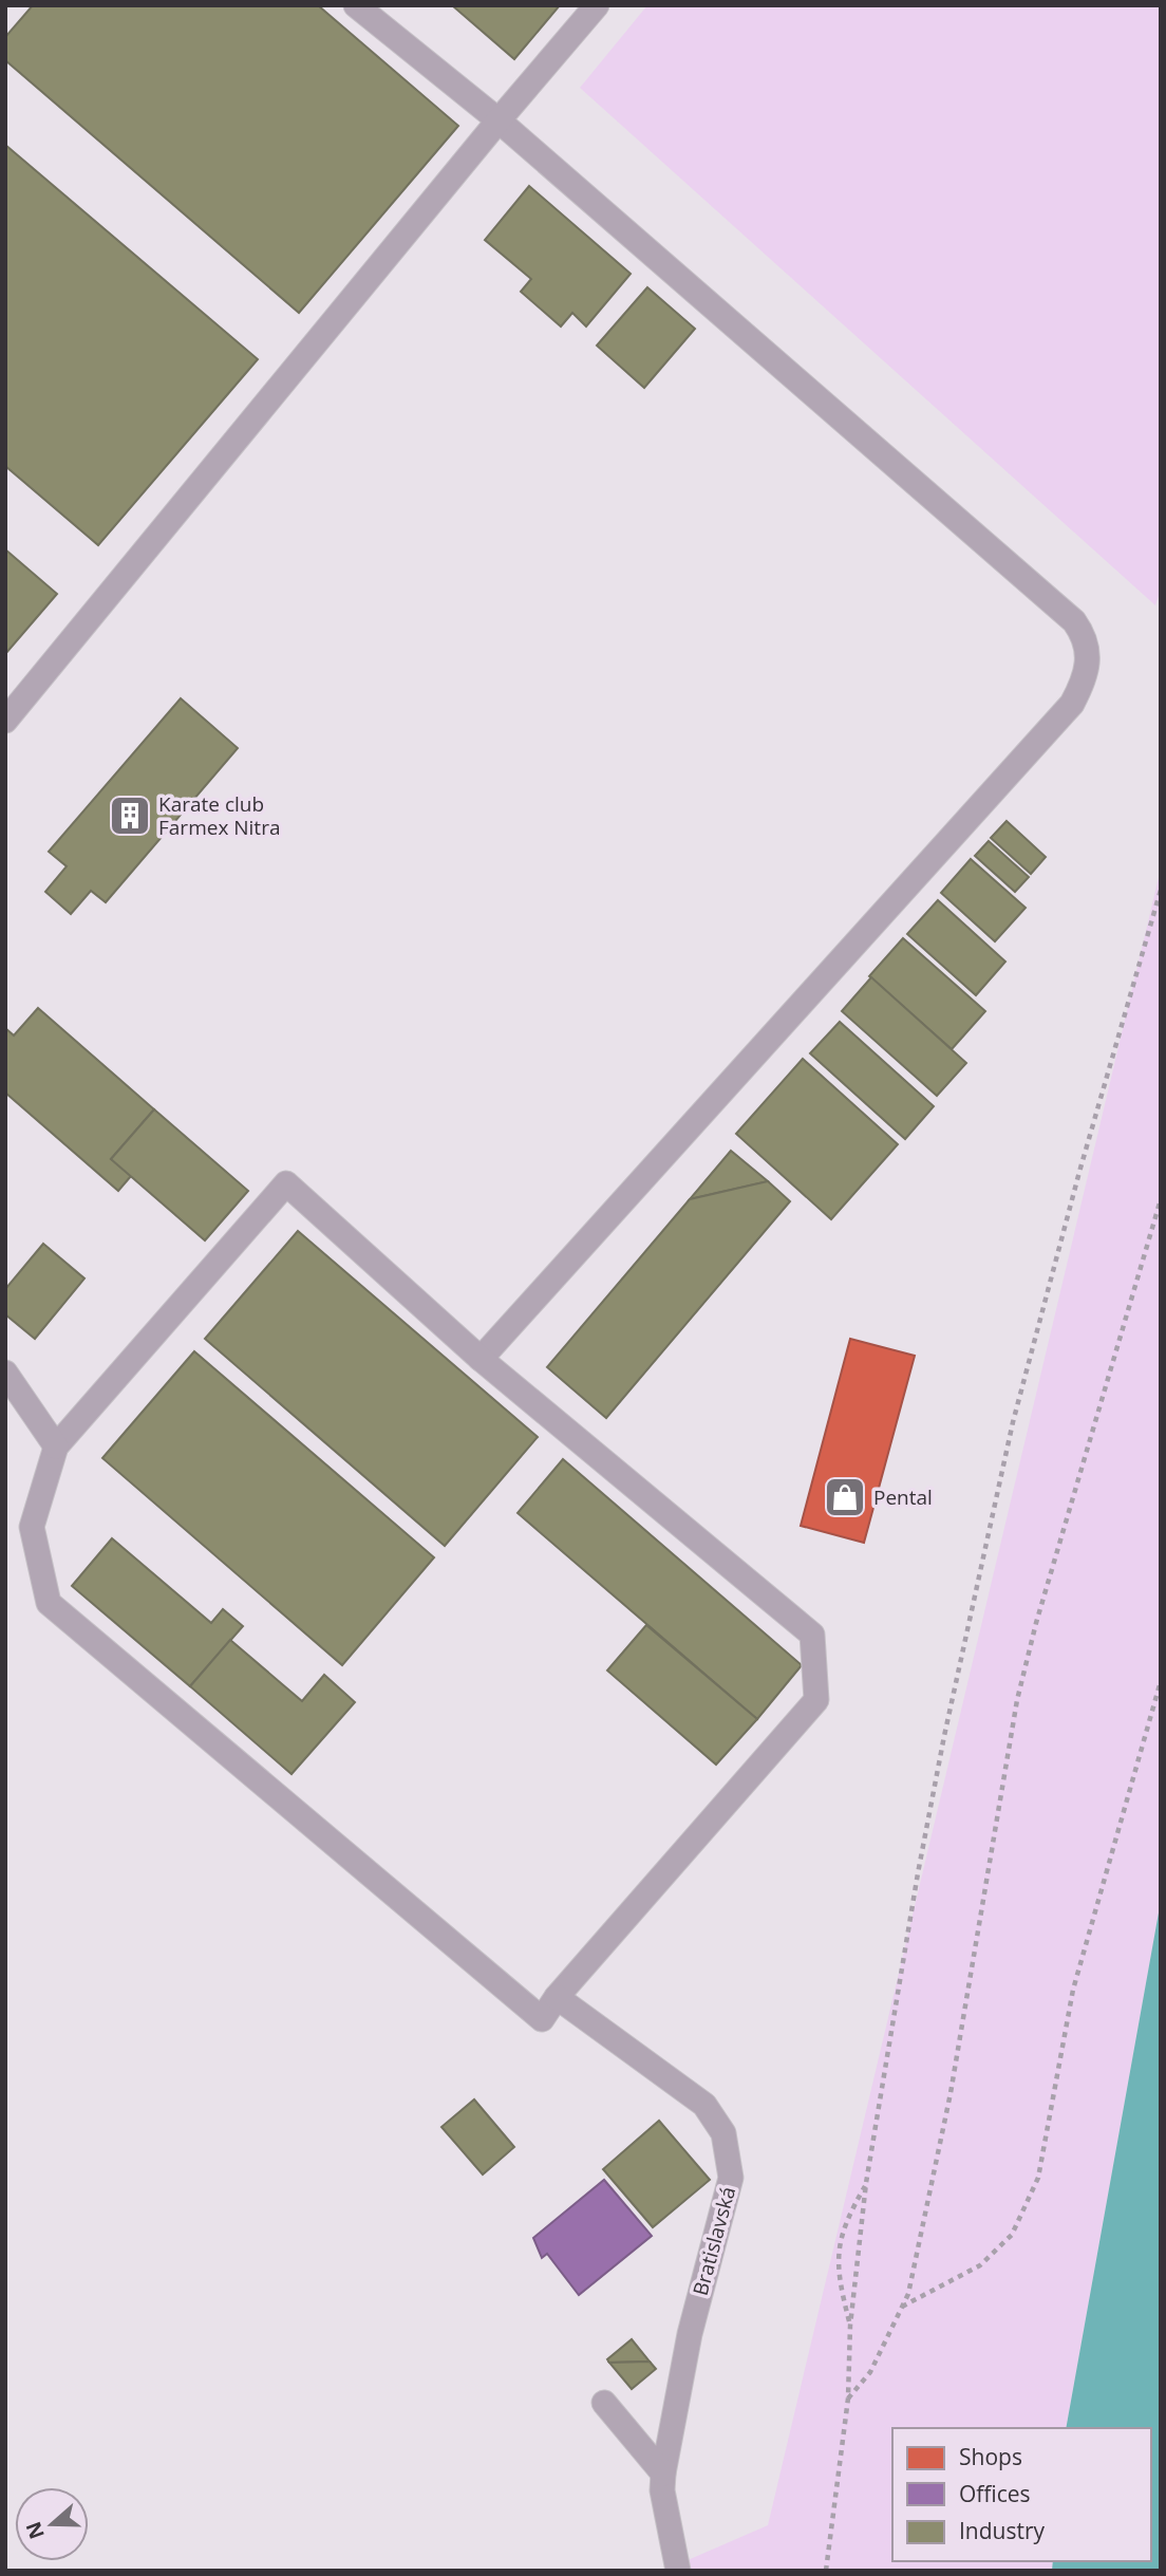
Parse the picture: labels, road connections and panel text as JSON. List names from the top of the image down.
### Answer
{
  "streets": {
    "lane": ["Bratislavská"]
  },
  "places": {
    "building": ["Karate club Farmex Nitra"],
    "shop": ["Pental"]
  },
  "legend": ["Shops", "Offices", "Industry"],
  "north": "left"
}
